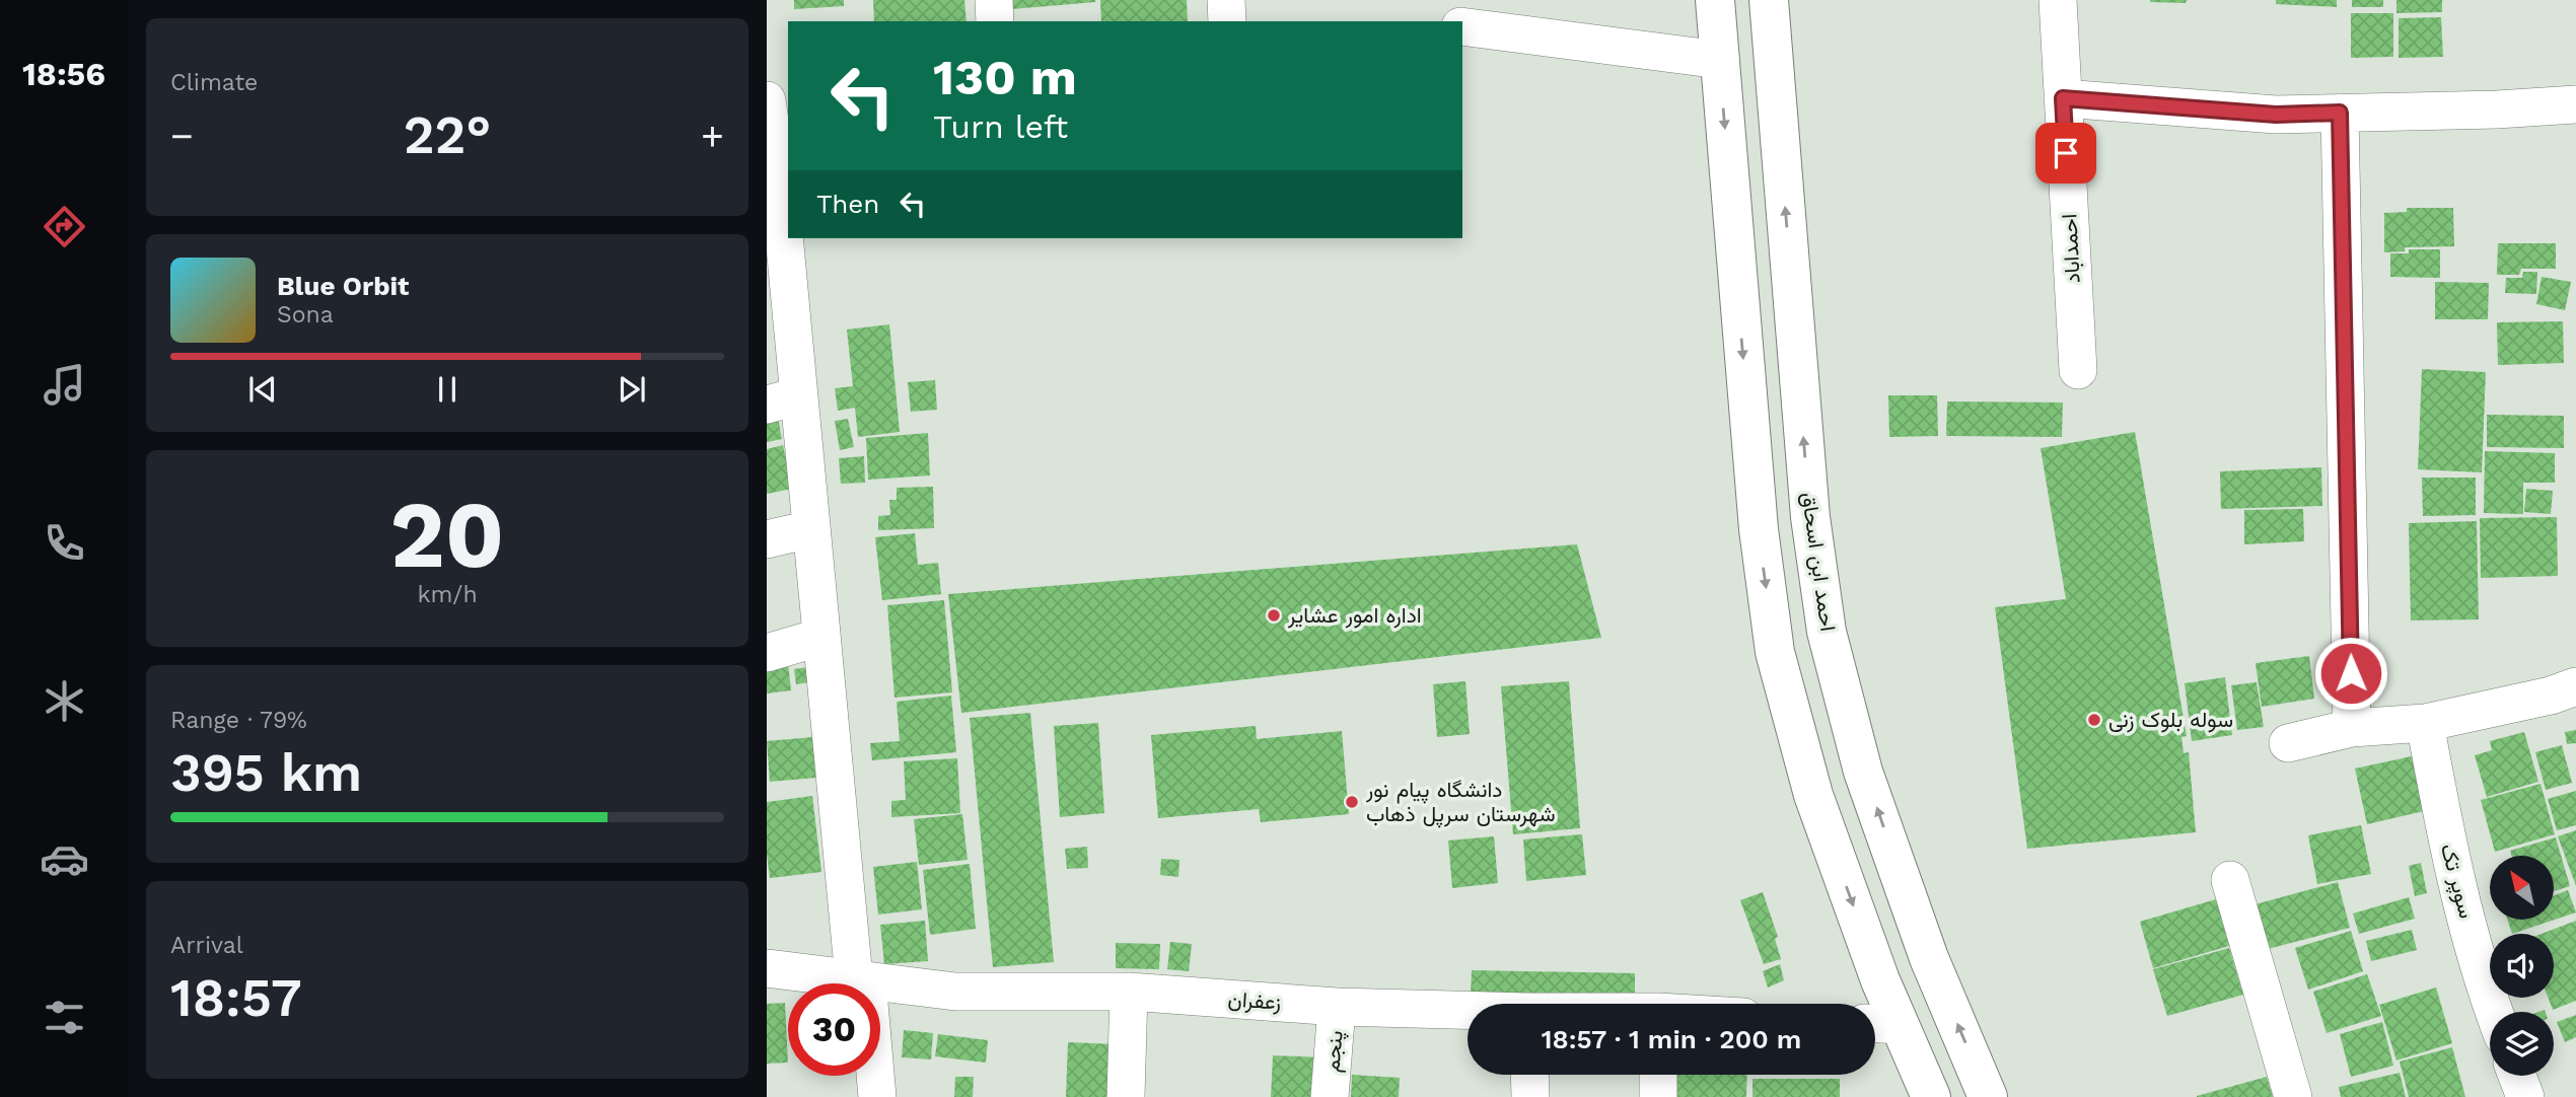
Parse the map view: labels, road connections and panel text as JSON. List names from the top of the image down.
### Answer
{
  "streets": {
    "main road": ["احمد ابن اسحاق"],
    "street": [
      "احمداباد",
      "سوپر تک",
      "زعفران",
      "پنجم"
    ]
  },
  "crossings": [
    ["زعفران", "پنجم"]
  ],
  "places": ["اداره امور عشایر", "سوله بلوک زنی", "دانشگاه پیام نور شهرستان سرپل ذهاب"],
  "north": "top left",
  "page": {
    "tabs": "18:56",
    "tile": [
      "Climate",
      ["20", "km/h"],
      ["Range · 79%", "395 km"],
      ["Arrival", "18:57"]
    ],
    "turn": ["130 m", "Turn left"],
    "heat": ["−", "22°", "+"],
    "then": "Then",
    "song": ["Blue Orbit", "Sona"],
    "limit": "30",
    "trip": "18:57 · 1 min · 200 m"
  }
}
